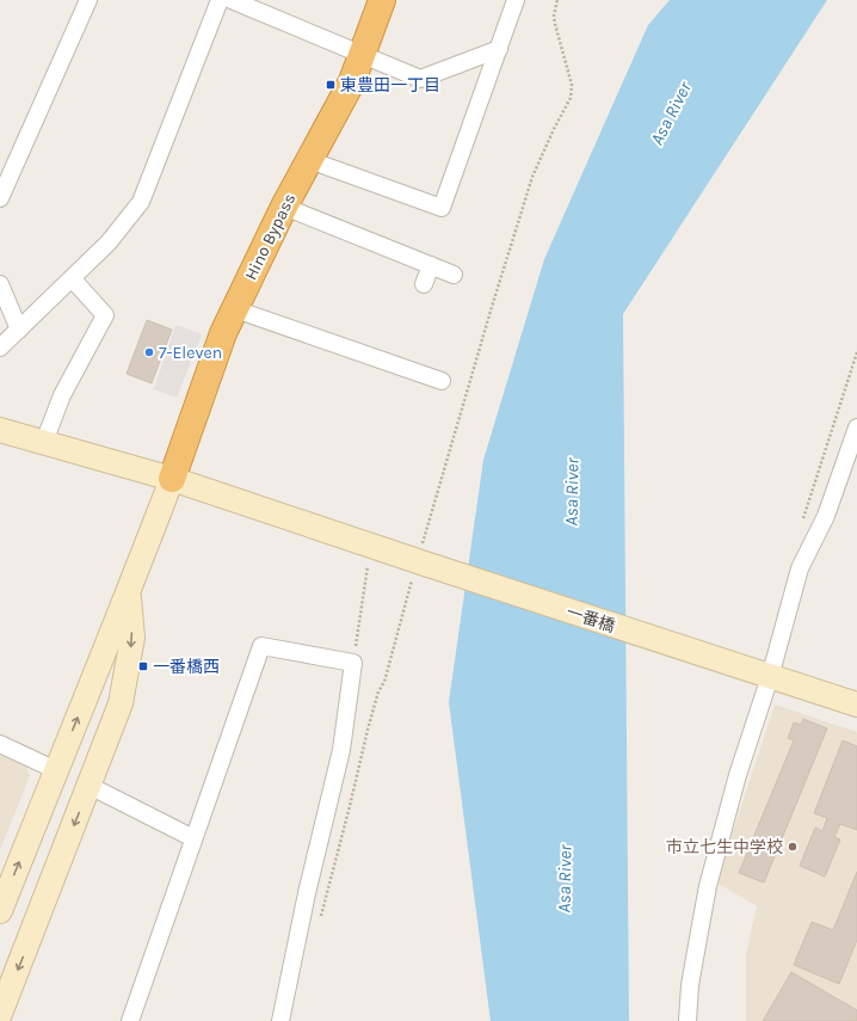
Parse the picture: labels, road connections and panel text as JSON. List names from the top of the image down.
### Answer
{
  "streets": {
    "highway": ["Hino Bypass"],
    "street": ["一番橋"]
  },
  "crossings": [
    ["Hino Bypass", "一番橋"]
  ],
  "water": ["Asa River"],
  "places": {
    "transit": ["東豊田一丁目", "一番橋西"],
    "other": ["7-Eleven", "市立七生中学校"]
  }
}
